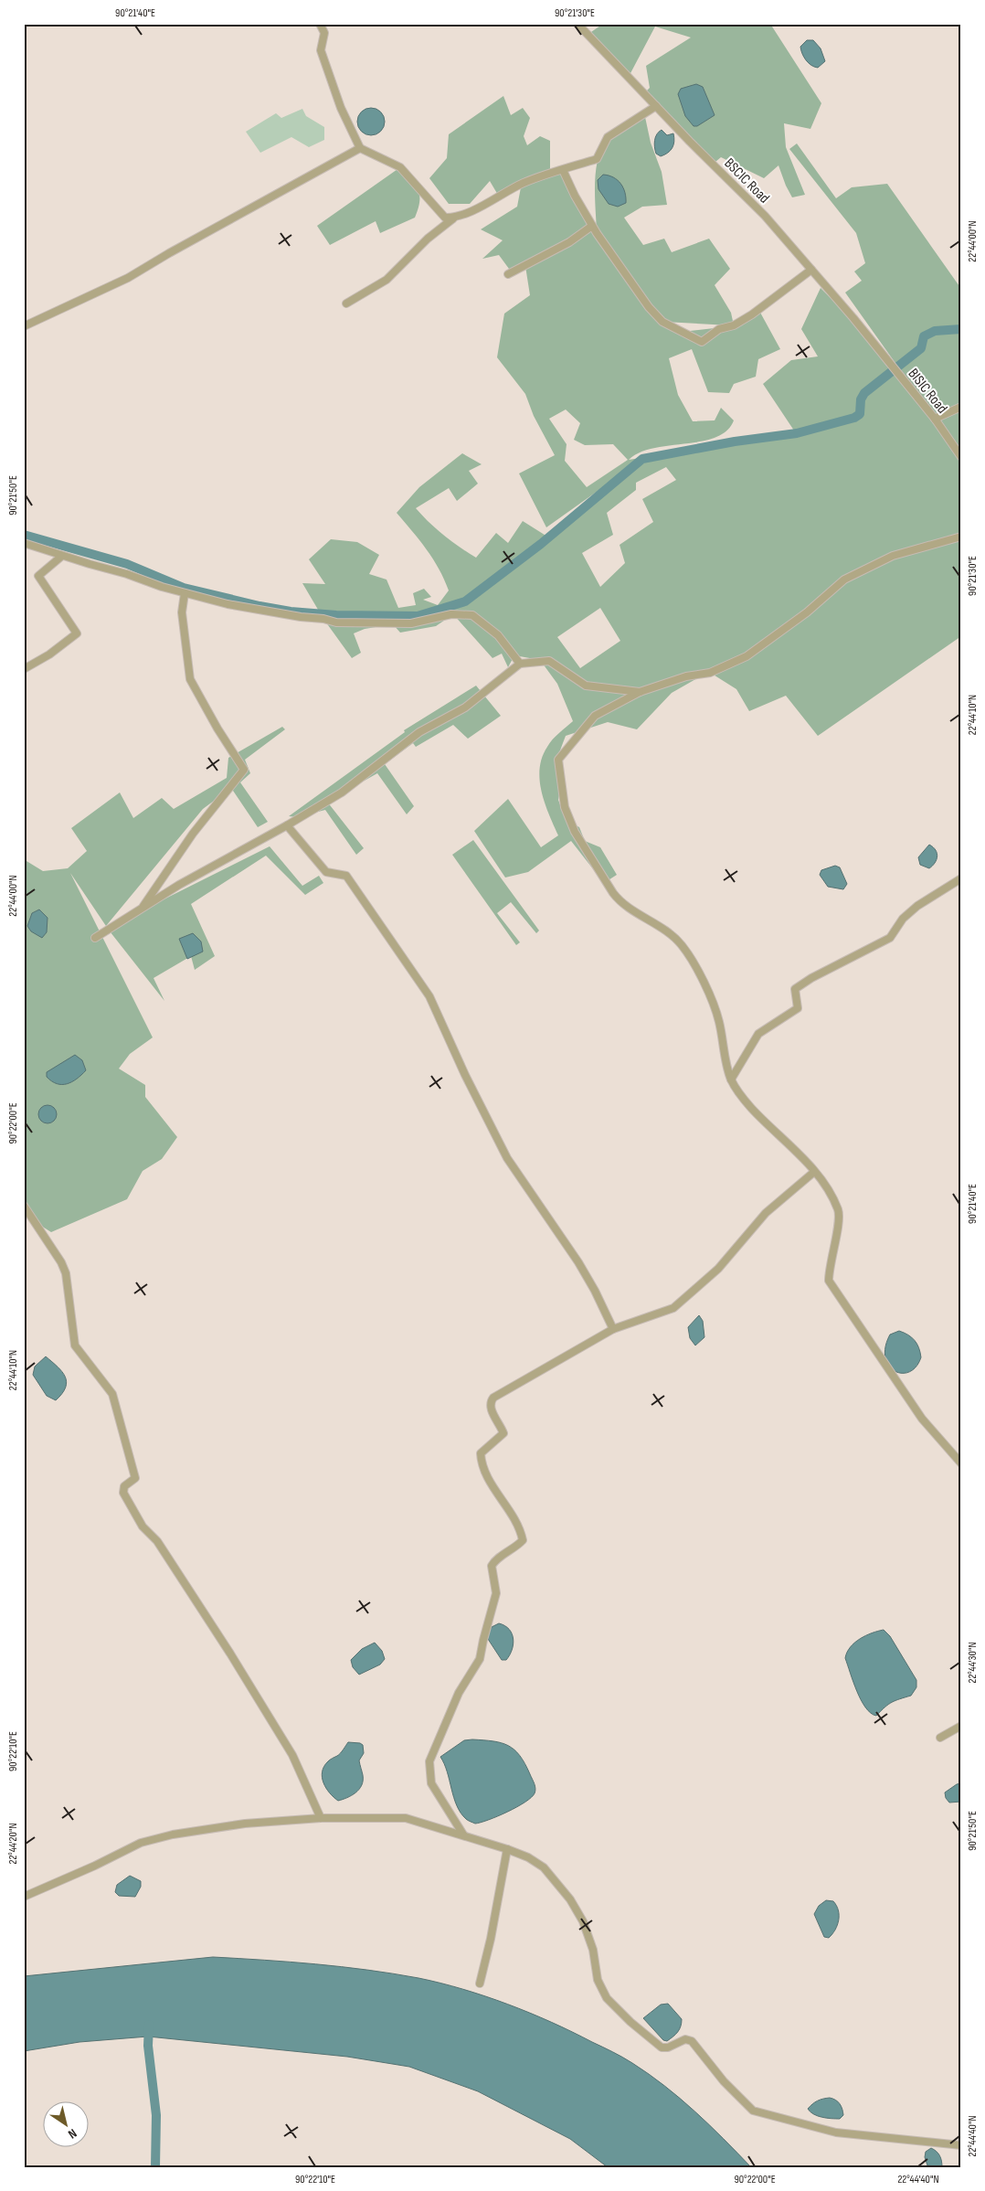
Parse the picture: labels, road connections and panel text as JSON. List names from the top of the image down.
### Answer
{
  "streets": {
    "street": ["BSCIC Road", "BISIC Road"]
  },
  "crossings": [
    ["BSCIC Road", "BISIC Road"]
  ],
  "north": "bottom right",
  "coordinates": [
    "90°21'40\"E",
    "90°21'30\"E",
    "22°44'00\"N",
    "90°21'50\"E",
    "22°44'10\"N",
    "90°22'00\"E",
    "22°44'30\"N",
    "90°22'10\"E",
    "22°44'20\"N",
    "22°44'40\"N"
  ]
}
